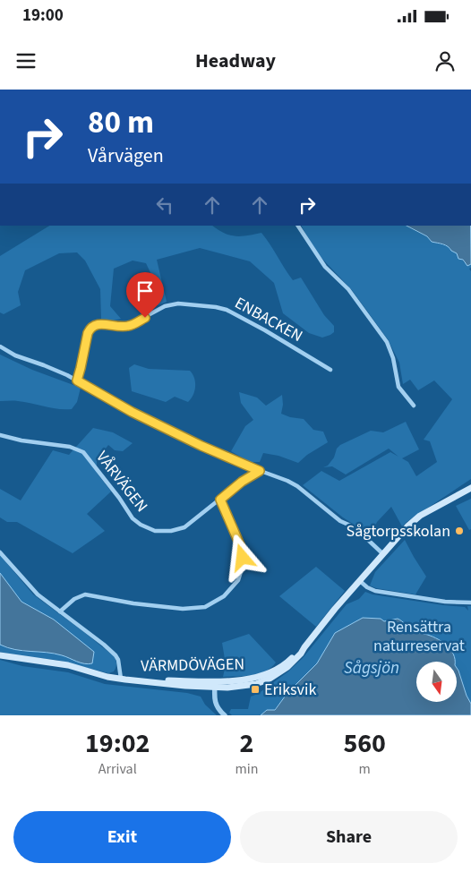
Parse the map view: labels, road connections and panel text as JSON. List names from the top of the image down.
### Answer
{
  "streets": {
    "main road": ["VÄRMDÖVÄGEN"],
    "street": ["ENBACKEN", "VÅRVÄGEN"]
  },
  "water": ["Sågsjön"],
  "parks": ["Rensättra naturreservat"],
  "places": {
    "other": ["Sågtorpsskolan"],
    "transit": ["Eriksvik"]
  },
  "north": "bottom",
  "page": {
    "status": "19:00",
    "header": "Headway",
    "turn": ["80 m", "Vårvägen"],
    "eta": [
      "19:02",
      "Arrival",
      "2",
      "min",
      "560",
      "m"
    ],
    "buttons": ["Exit", "Share"]
  }
}
